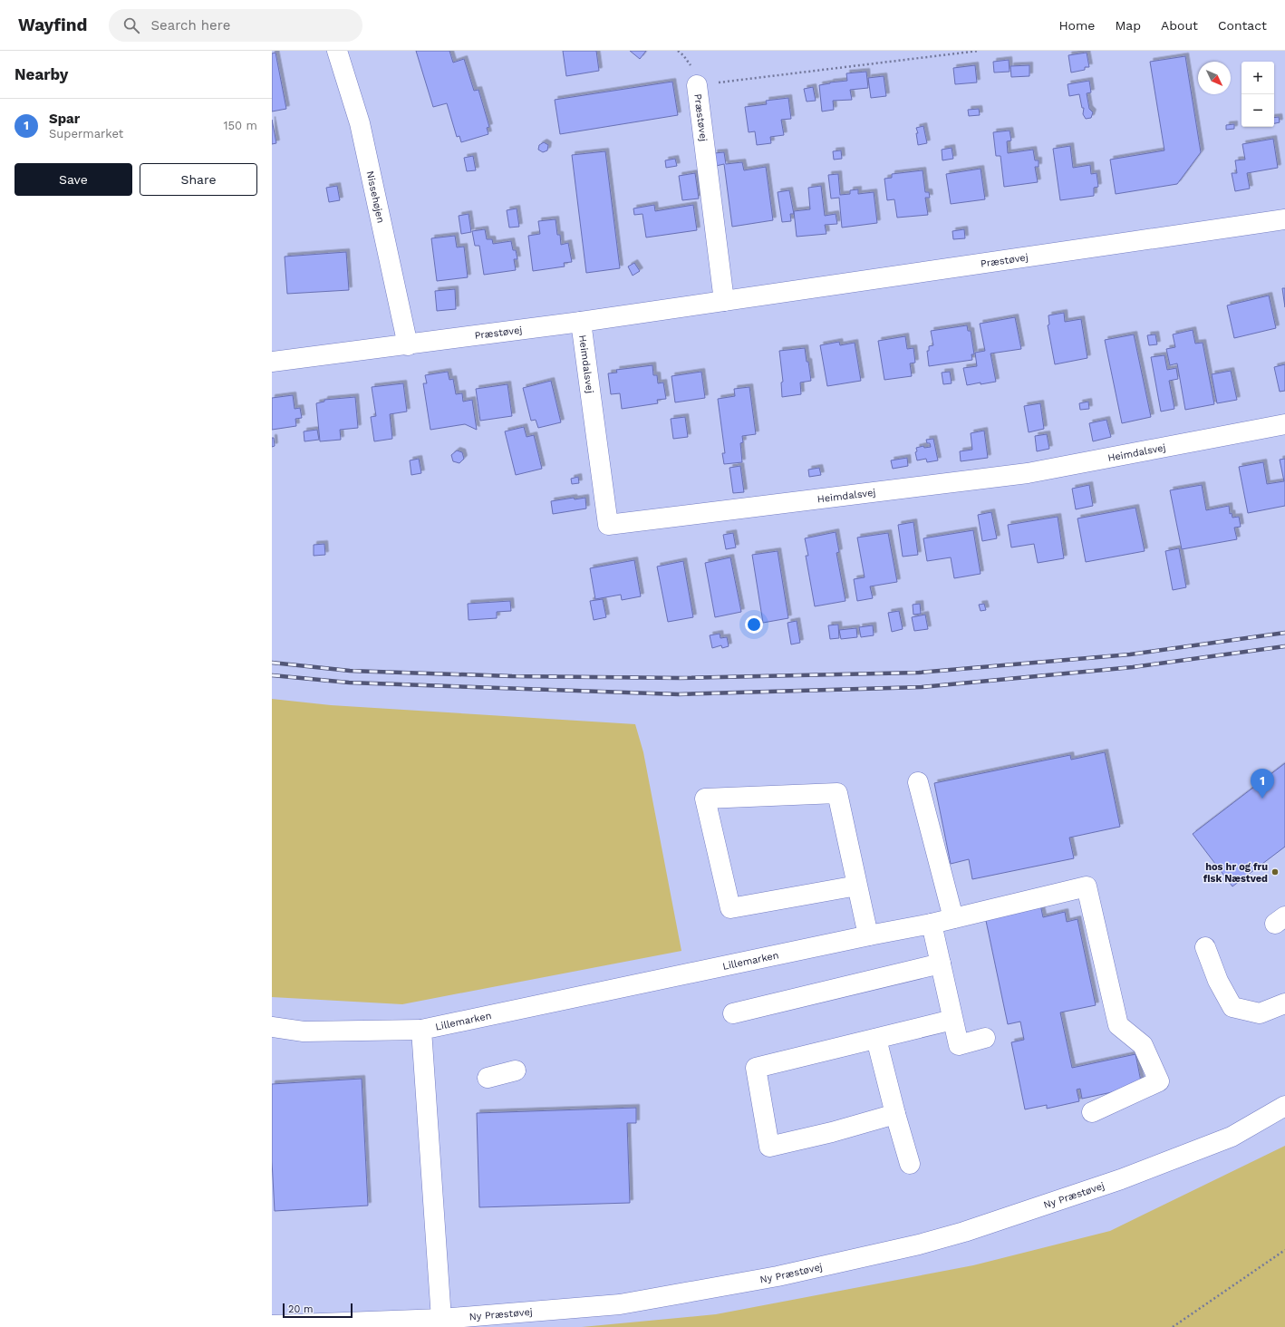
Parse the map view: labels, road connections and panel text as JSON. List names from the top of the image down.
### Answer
{
  "streets": {
    "street": [
      "Præstøvej",
      "Nissehøjen",
      "Heimdalsvej",
      "Lillemarken",
      "Ny Præstøvej"
    ]
  },
  "crossings": [
    ["Præstøvej", "Nissehøjen"],
    ["Præstøvej", "Heimdalsvej"],
    ["Lillemarken", "Ny Præstøvej"]
  ],
  "places": ["hos hr og fru fisk Næstved"],
  "scale_bar": "20 m",
  "north": "bottom right",
  "page": {
    "header": "Wayfind",
    "search": "Search here",
    "nav": [
      "Home",
      "Map",
      "About",
      "Contact"
    ],
    "heading": "Nearby",
    "map_buttons": ["+", "−"],
    "list": [
      {
        "mark": "1",
        "name": "Spar",
        "note": "Supermarket",
        "value": "150 m"
      }
    ],
    "buttons": ["Save", "Share"],
    "pins": "1",
    "scale": "20 m"
  }
}
